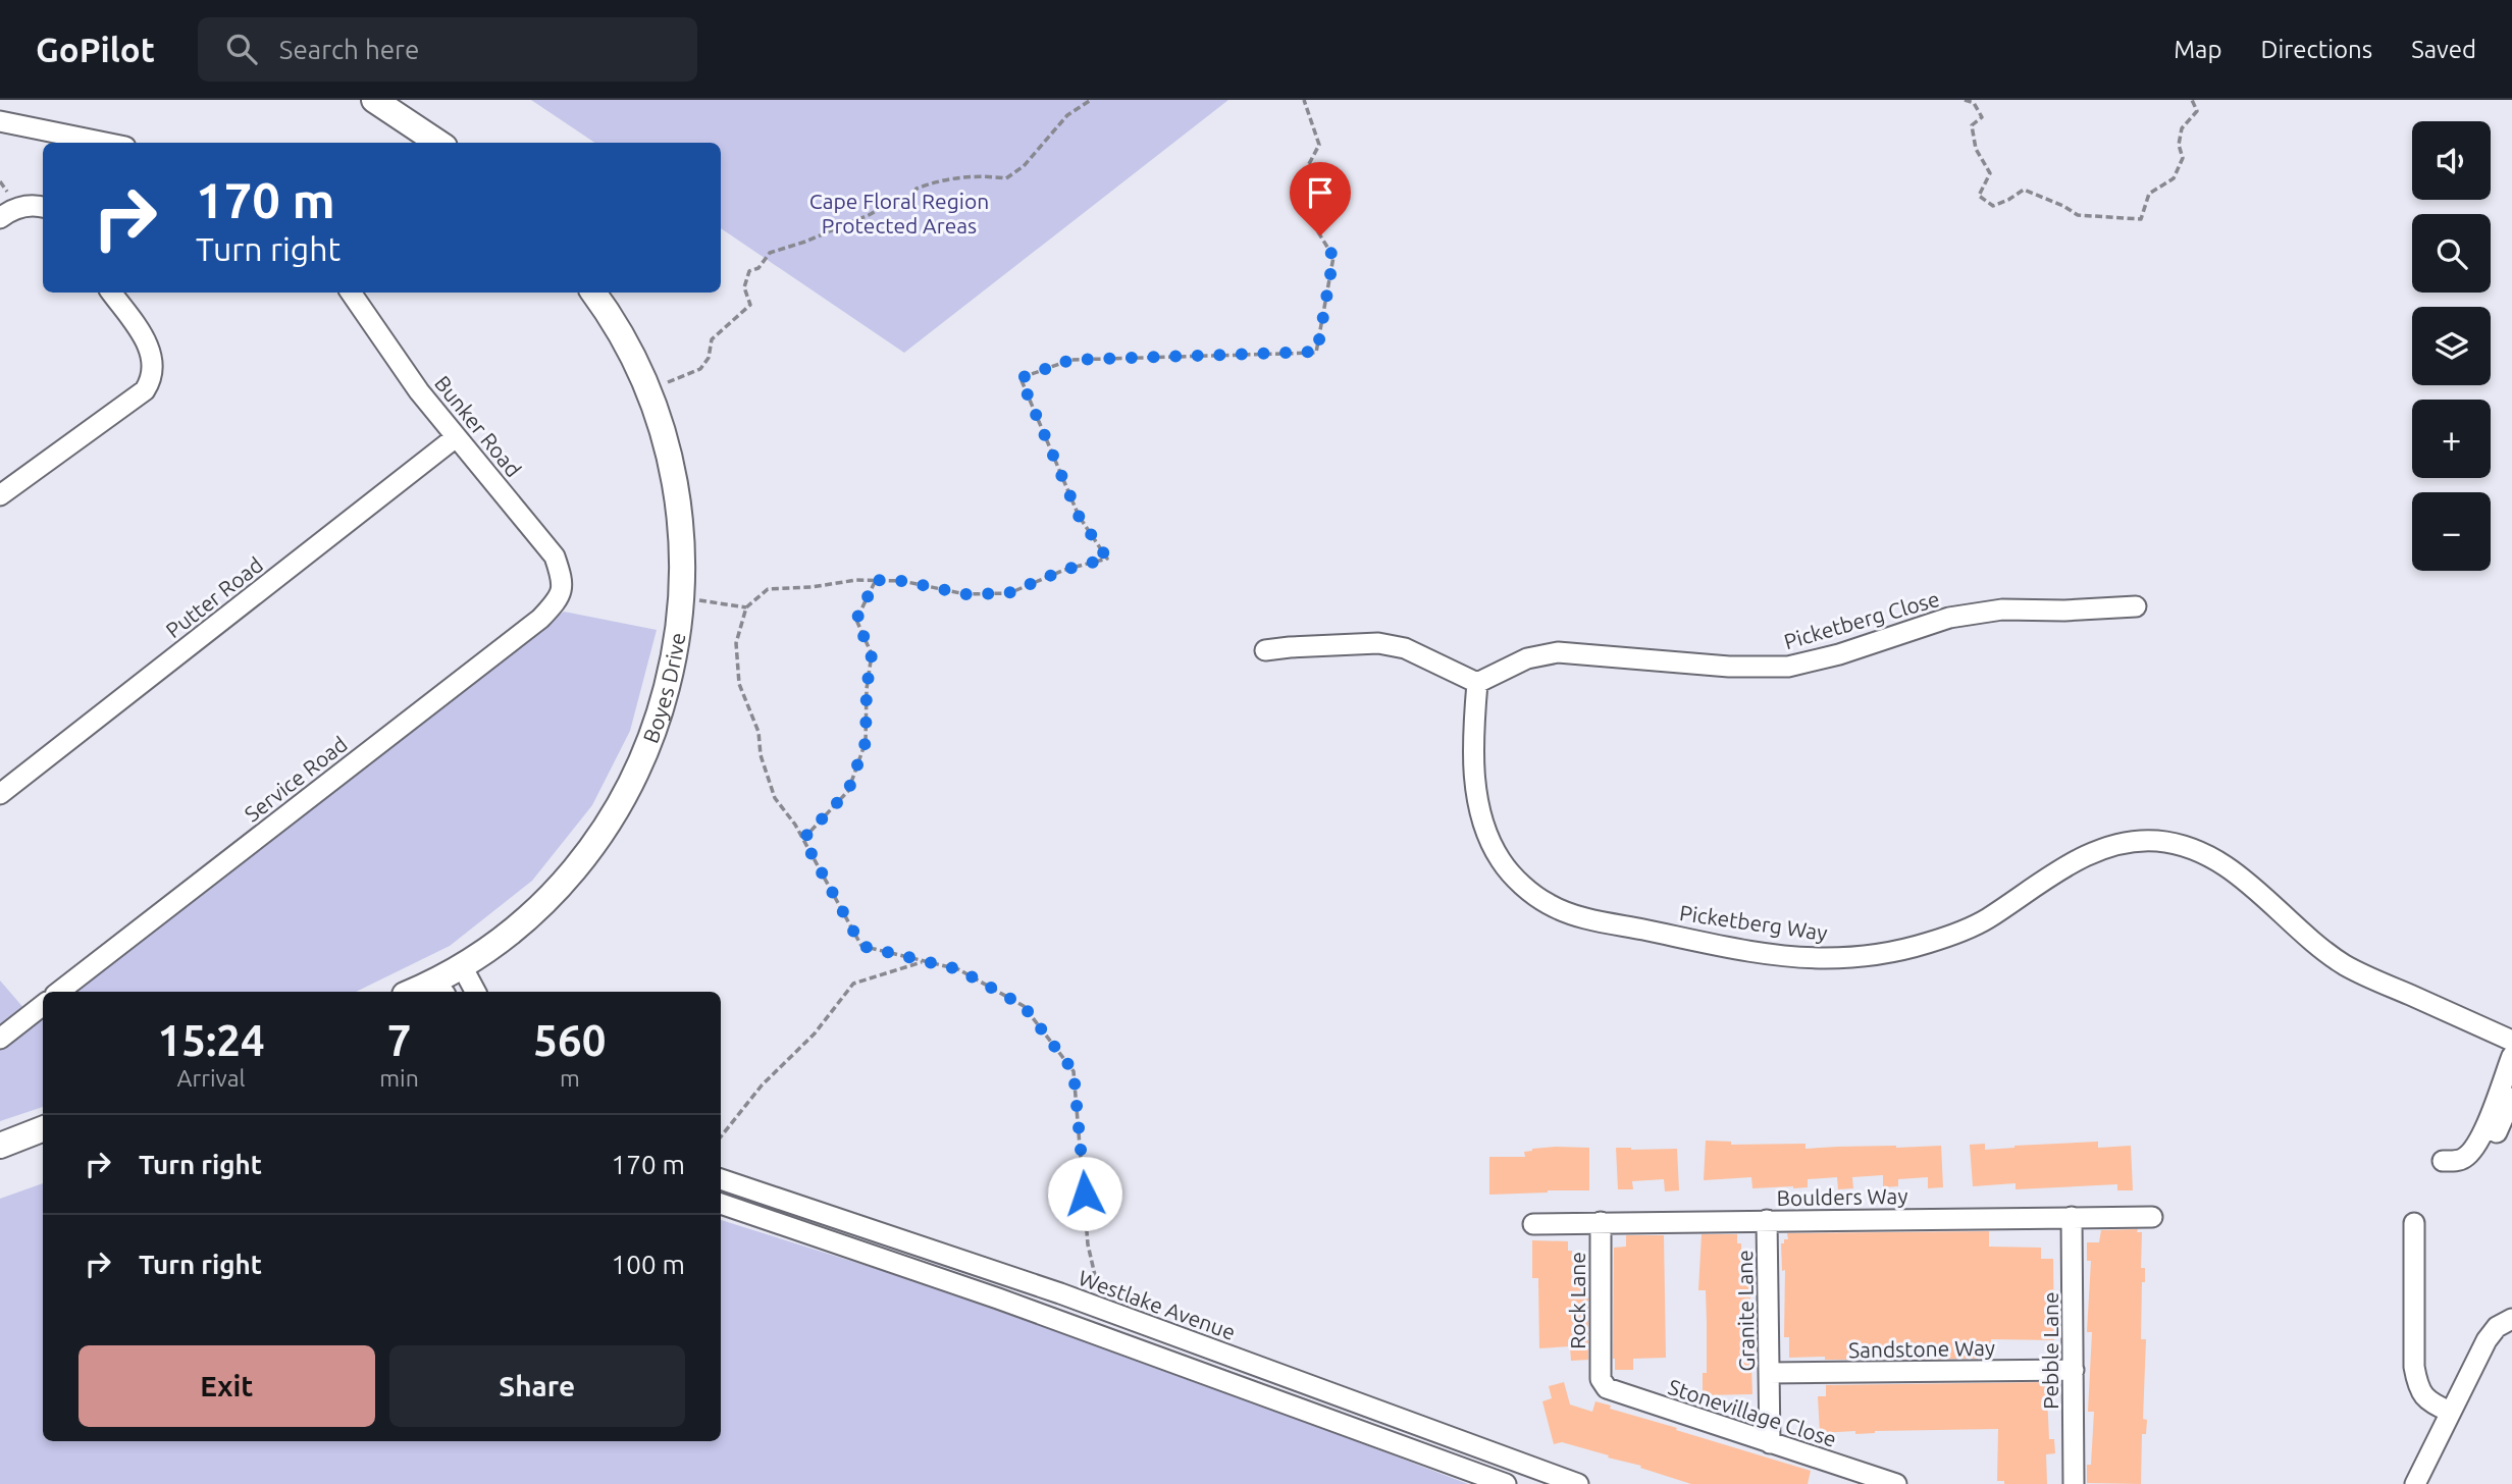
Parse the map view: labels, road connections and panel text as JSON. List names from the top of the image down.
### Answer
{
  "streets": {
    "main road": ["Boyes Drive"],
    "street": [
      "Bunker Road",
      "Putter Road",
      "Picketberg Close",
      "Service Road",
      "Picketberg Way",
      "Boulders Way",
      "Rock Lane",
      "Westlake Avenue",
      "Granite Lane",
      "Sandstone Way",
      "Pebble Lane",
      "Stonevillage Close"
    ]
  },
  "crossings": [
    ["Bunker Road", "Putter Road"],
    ["Bunker Road", "Service Road"],
    ["Picketberg Close", "Picketberg Way"],
    ["Boulders Way", "Rock Lane"],
    ["Boulders Way", "Granite Lane"],
    ["Boulders Way", "Pebble Lane"],
    ["Rock Lane", "Stonevillage Close"],
    ["Granite Lane", "Sandstone Way"],
    ["Granite Lane", "Stonevillage Close"],
    ["Sandstone Way", "Pebble Lane"]
  ],
  "parks": ["Cape Floral Region Protected Areas"],
  "page": {
    "header": "GoPilot",
    "search": "Search here",
    "nav": ["Map", "Directions", "Saved"],
    "map_buttons": ["+", "−"],
    "turn": ["170 m", "Turn right"],
    "eta": [
      "15:24",
      "Arrival",
      "7",
      "min",
      "560",
      "m"
    ],
    "list": [
      {
        "name": "Turn right",
        "value": "170 m"
      },
      {
        "name": "Turn right",
        "value": "100 m"
      }
    ],
    "buttons": ["Exit", "Share"]
  }
}
